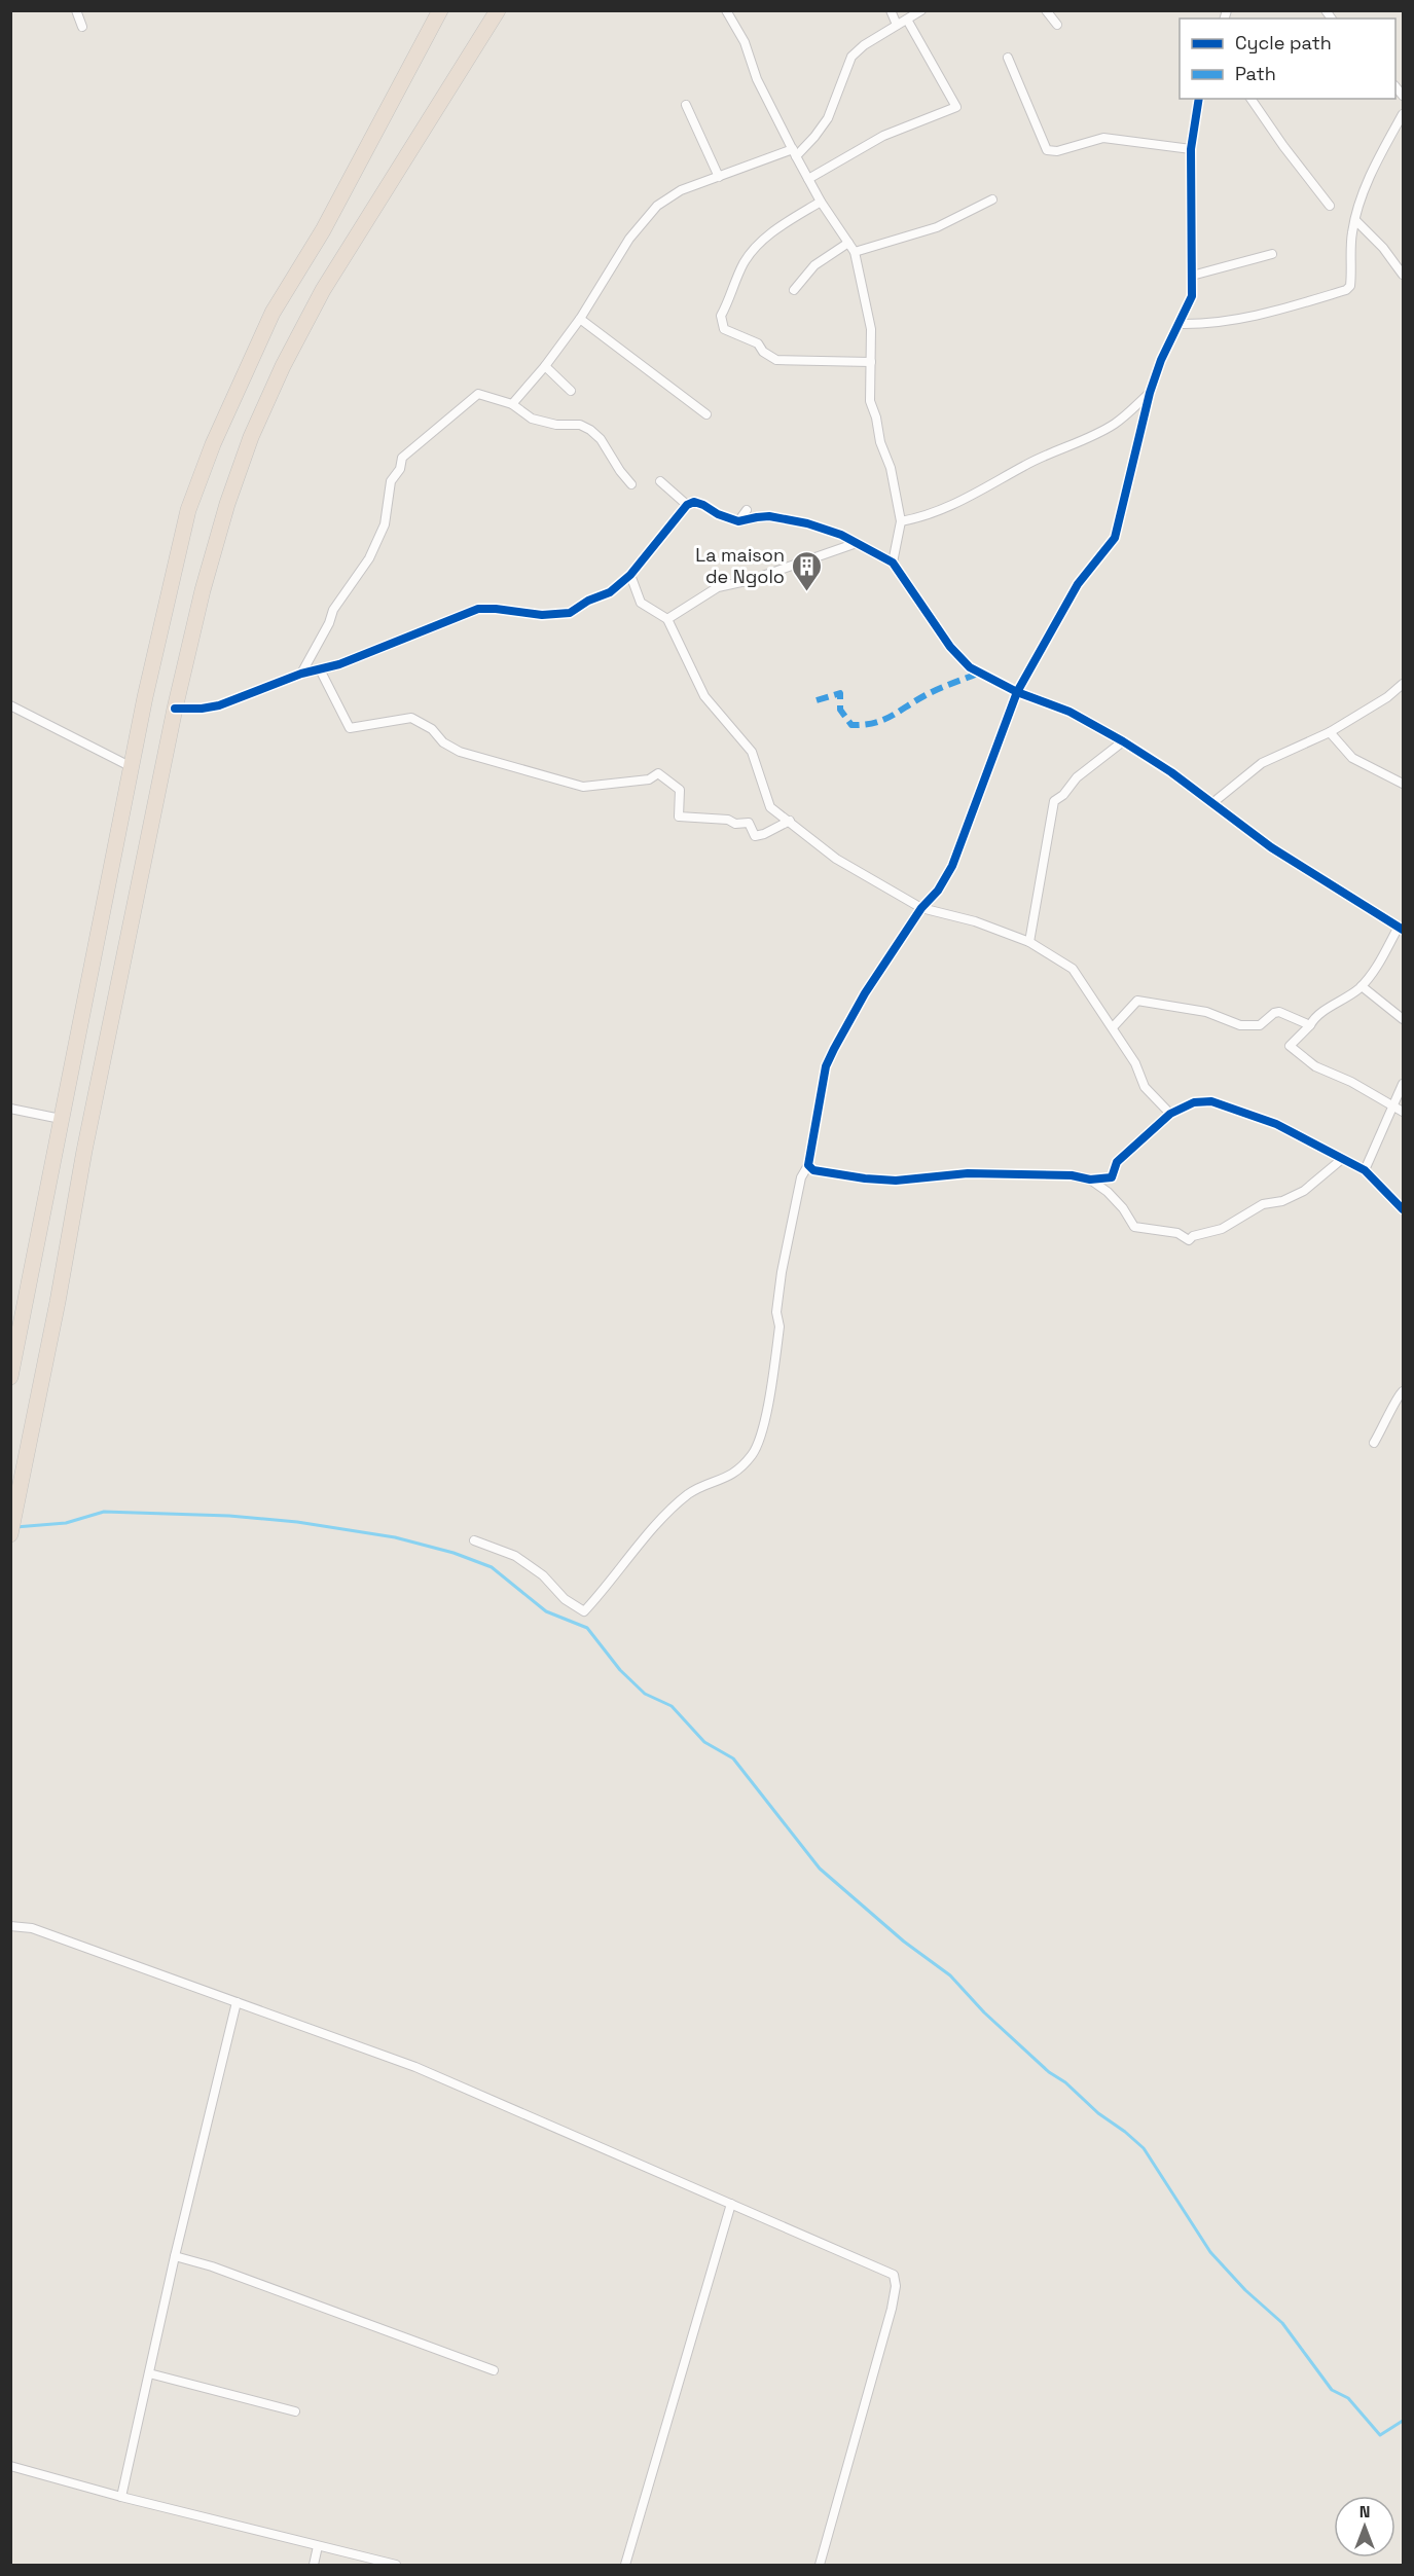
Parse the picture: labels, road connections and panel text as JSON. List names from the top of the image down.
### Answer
{
  "places": {
    "building": ["La maison de Ngolo"]
  },
  "legend": ["Cycle path", "Path"],
  "north": "top"
}
